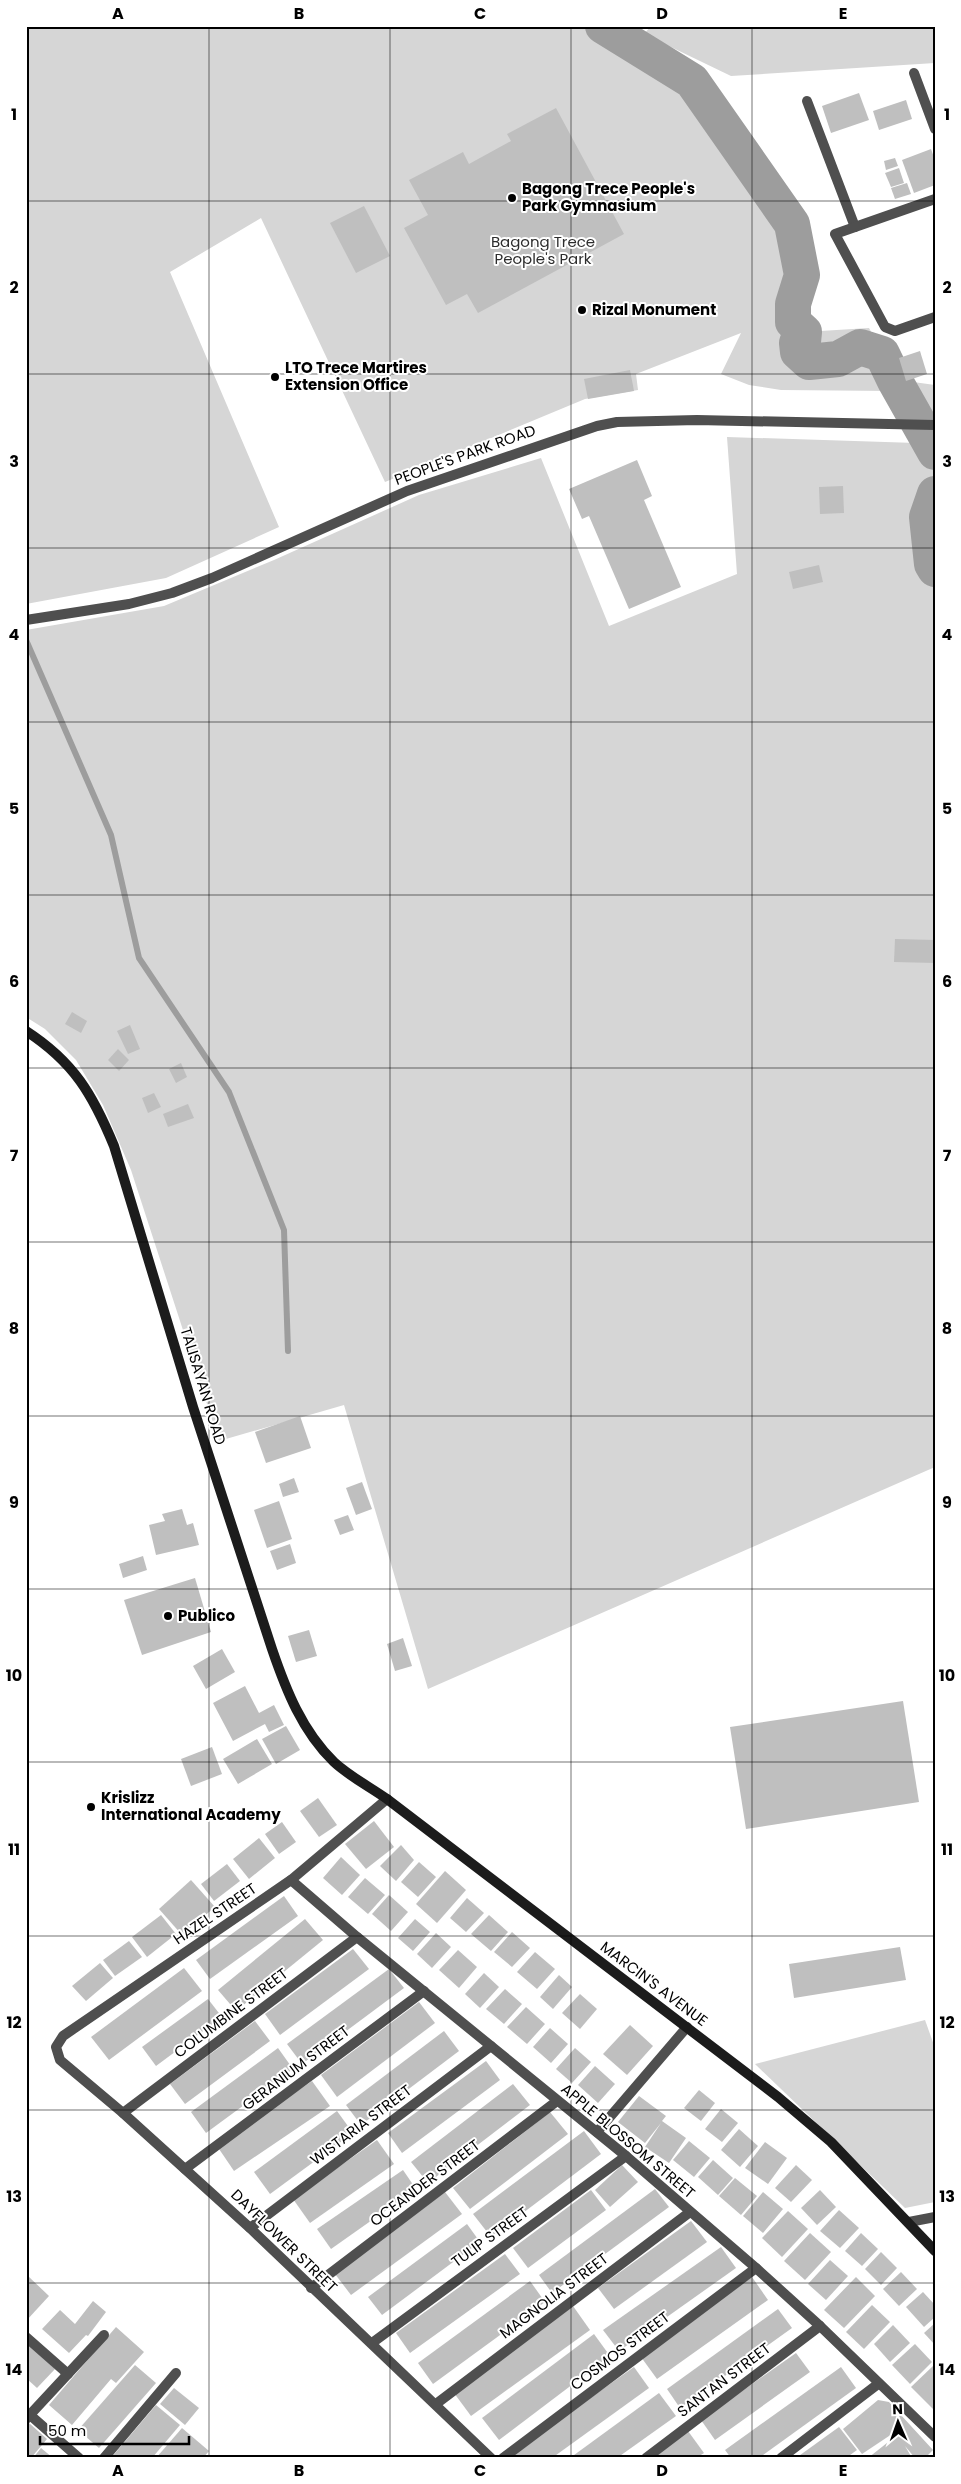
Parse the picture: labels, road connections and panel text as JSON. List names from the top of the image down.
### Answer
{
  "streets": {
    "main road": ["TALISAYAN ROAD", "MARCIN'S AVENUE"],
    "street": [
      "PEOPLE'S PARK ROAD",
      "HAZEL STREET",
      "COLUMBINE STREET",
      "GERANIUM STREET",
      "WISTARIA STREET",
      "APPLE BLOSSOM STREET",
      "OCEANDER STREET",
      "TULIP STREET",
      "DAYFLOWER STREET",
      "MAGNOLIA STREET",
      "COSMOS STREET",
      "SANTAN STREET"
    ]
  },
  "crossings": [
    ["TALISAYAN ROAD", "MARCIN'S AVENUE"],
    ["HAZEL STREET", "MARCIN'S AVENUE"],
    ["HAZEL STREET", "APPLE BLOSSOM STREET"],
    ["HAZEL STREET", "DAYFLOWER STREET"],
    ["COLUMBINE STREET", "APPLE BLOSSOM STREET"],
    ["COLUMBINE STREET", "DAYFLOWER STREET"],
    ["GERANIUM STREET", "APPLE BLOSSOM STREET"],
    ["GERANIUM STREET", "DAYFLOWER STREET"],
    ["WISTARIA STREET", "APPLE BLOSSOM STREET"],
    ["WISTARIA STREET", "DAYFLOWER STREET"],
    ["APPLE BLOSSOM STREET", "OCEANDER STREET"],
    ["APPLE BLOSSOM STREET", "TULIP STREET"],
    ["APPLE BLOSSOM STREET", "MAGNOLIA STREET"],
    ["APPLE BLOSSOM STREET", "COSMOS STREET"],
    ["APPLE BLOSSOM STREET", "SANTAN STREET"],
    ["OCEANDER STREET", "DAYFLOWER STREET"],
    ["TULIP STREET", "DAYFLOWER STREET"],
    ["DAYFLOWER STREET", "MAGNOLIA STREET"]
  ],
  "parks": ["Bagong Trece People's Park"],
  "places": [
    "Bagong Trece People's Park Gymnasium",
    "Rizal Monument",
    "LTO Trece Martires Extension Office",
    "Publico",
    "Krislizz International Academy"
  ],
  "scale_bar": "50 m",
  "north": "top",
  "grid": {
    "columns": [
      "A",
      "B",
      "C",
      "D",
      "E"
    ],
    "rows": [
      "1",
      "2",
      "3",
      "4",
      "5",
      "6",
      "7",
      "8",
      "9",
      "10",
      "11",
      "12",
      "13",
      "14"
    ]
  }
}
